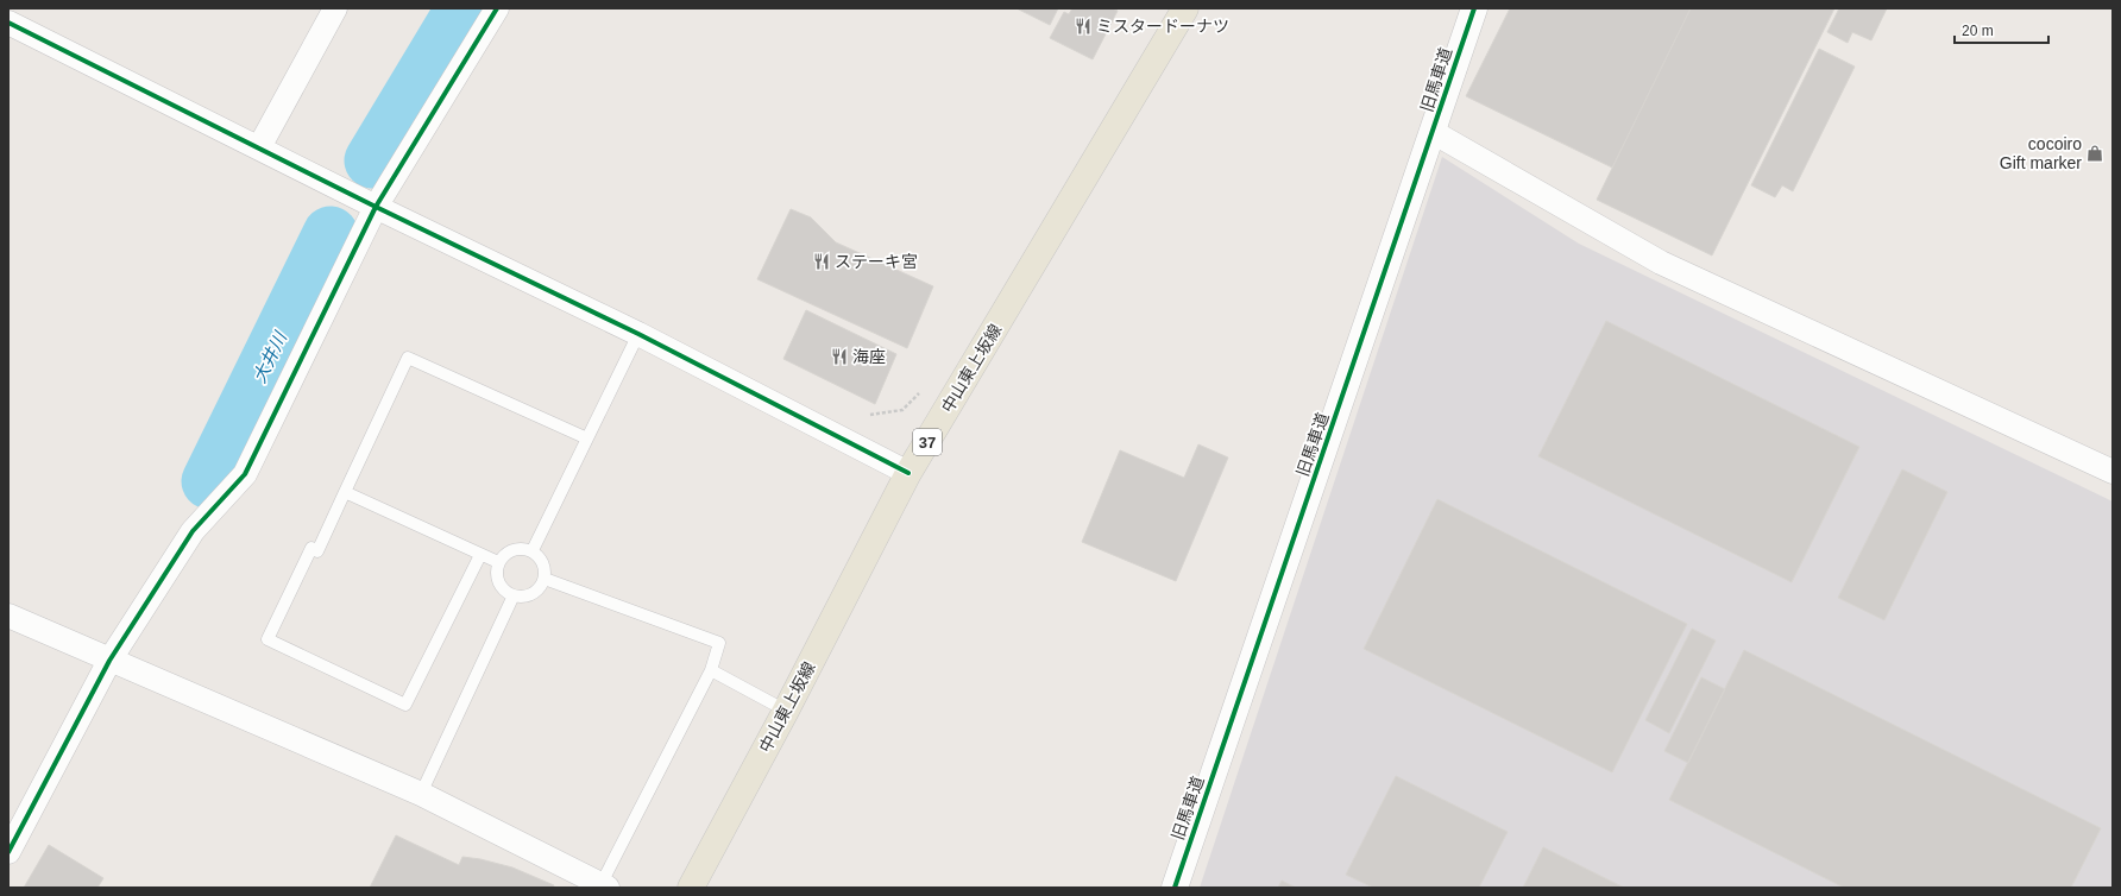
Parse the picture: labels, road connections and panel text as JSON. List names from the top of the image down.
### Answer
{
  "streets": {
    "main road": ["中山東上坂線", "37"],
    "street": ["旧馬車道"]
  },
  "water": ["大井川"],
  "places": {
    "restaurant": ["ミスタードーナツ", "ステーキ宮", "海座"],
    "shop": ["cocoiro Gift marker"]
  },
  "scale_bar": "20 m"
}
